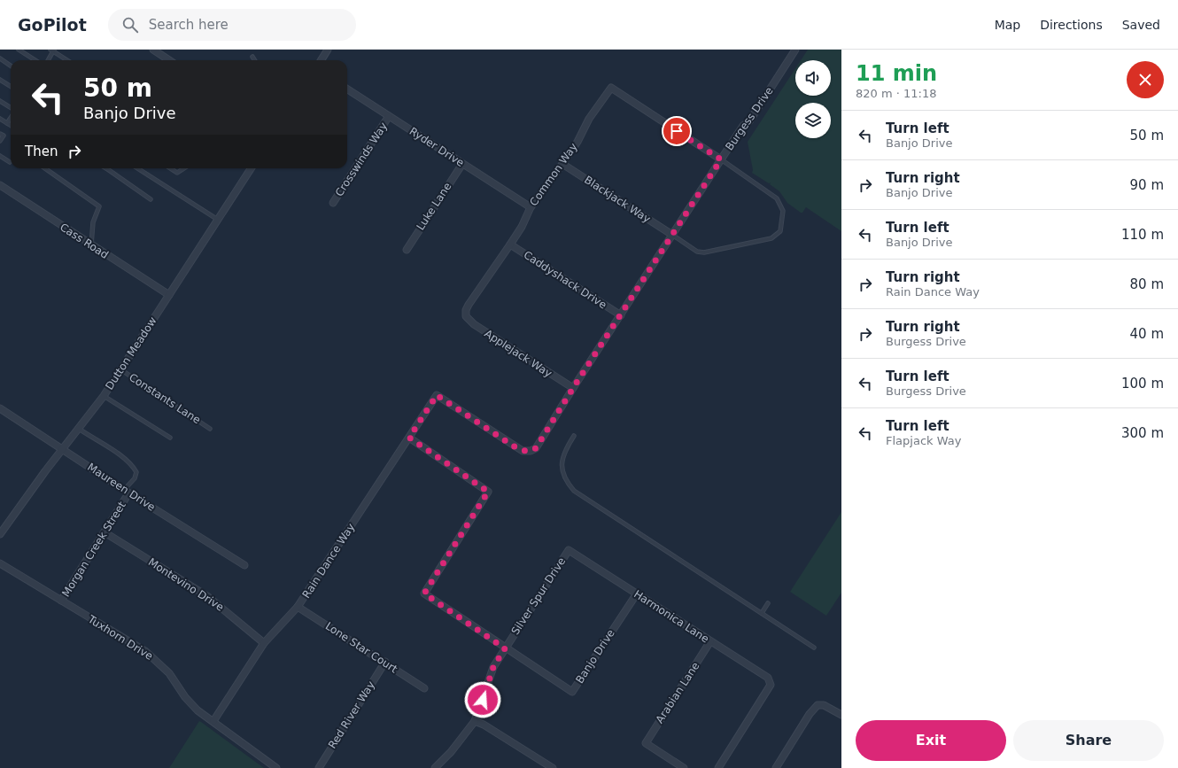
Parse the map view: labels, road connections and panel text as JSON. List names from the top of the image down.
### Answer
{
  "streets": {
    "street": [
      "Burgess Drive",
      "Ryder Drive",
      "Crosswinds Way",
      "Common Way",
      "Blackjack Way",
      "Luke Lane",
      "Cass Road",
      "Caddyshack Drive",
      "Dutton Meadow",
      "Applejack Way",
      "Maureen Drive",
      "Morgan Creek Street",
      "Rain Dance Way",
      "Montevino Drive",
      "Silver Spur Drive",
      "Harmonica Lane",
      "Tuxhorn Drive",
      "Lone Star Court",
      "Banjo Drive",
      "Arabian Lane",
      "Red River Way"
    ],
    "lane": ["Constants Lane"]
  },
  "crossings": [
    ["Burgess Drive", "Common Way"],
    ["Burgess Drive", "Blackjack Way"],
    ["Burgess Drive", "Caddyshack Drive"],
    ["Burgess Drive", "Applejack Way"],
    ["Burgess Drive", "Rain Dance Way"],
    ["Ryder Drive", "Crosswinds Way"],
    ["Ryder Drive", "Common Way"],
    ["Ryder Drive", "Luke Lane"],
    ["Common Way", "Blackjack Way"],
    ["Common Way", "Caddyshack Drive"],
    ["Common Way", "Applejack Way"],
    ["Cass Road", "Dutton Meadow"],
    ["Dutton Meadow", "Constants Lane"],
    ["Dutton Meadow", "Maureen Drive"],
    ["Morgan Creek Street", "Montevino Drive"],
    ["Morgan Creek Street", "Tuxhorn Drive"],
    ["Rain Dance Way", "Montevino Drive"],
    ["Rain Dance Way", "Tuxhorn Drive"],
    ["Rain Dance Way", "Lone Star Court"],
    ["Rain Dance Way", "Banjo Drive"],
    ["Silver Spur Drive", "Harmonica Lane"],
    ["Silver Spur Drive", "Banjo Drive"],
    ["Harmonica Lane", "Banjo Drive"],
    ["Harmonica Lane", "Arabian Lane"],
    ["Lone Star Court", "Red River Way"]
  ],
  "page": {
    "header": "GoPilot",
    "search": "Search here",
    "nav": ["Map", "Directions", "Saved"],
    "heading": ["11 min", "820 m · 11:18"],
    "turn": ["50 m", "Banjo Drive"],
    "list": [
      {
        "name": "Turn left",
        "note": "Banjo Drive",
        "value": "50 m"
      },
      {
        "name": "Turn right",
        "note": "Banjo Drive",
        "value": "90 m"
      },
      {
        "name": "Turn left",
        "note": "Banjo Drive",
        "value": "110 m"
      },
      {
        "name": "Turn right",
        "note": "Rain Dance Way",
        "value": "80 m"
      },
      {
        "name": "Turn right",
        "note": "Burgess Drive",
        "value": "40 m"
      },
      {
        "name": "Turn left",
        "note": "Burgess Drive",
        "value": "100 m"
      },
      {
        "name": "Turn left",
        "note": "Flapjack Way",
        "value": "300 m"
      }
    ],
    "then": "Then",
    "buttons": ["Exit", "Share"]
  }
}
